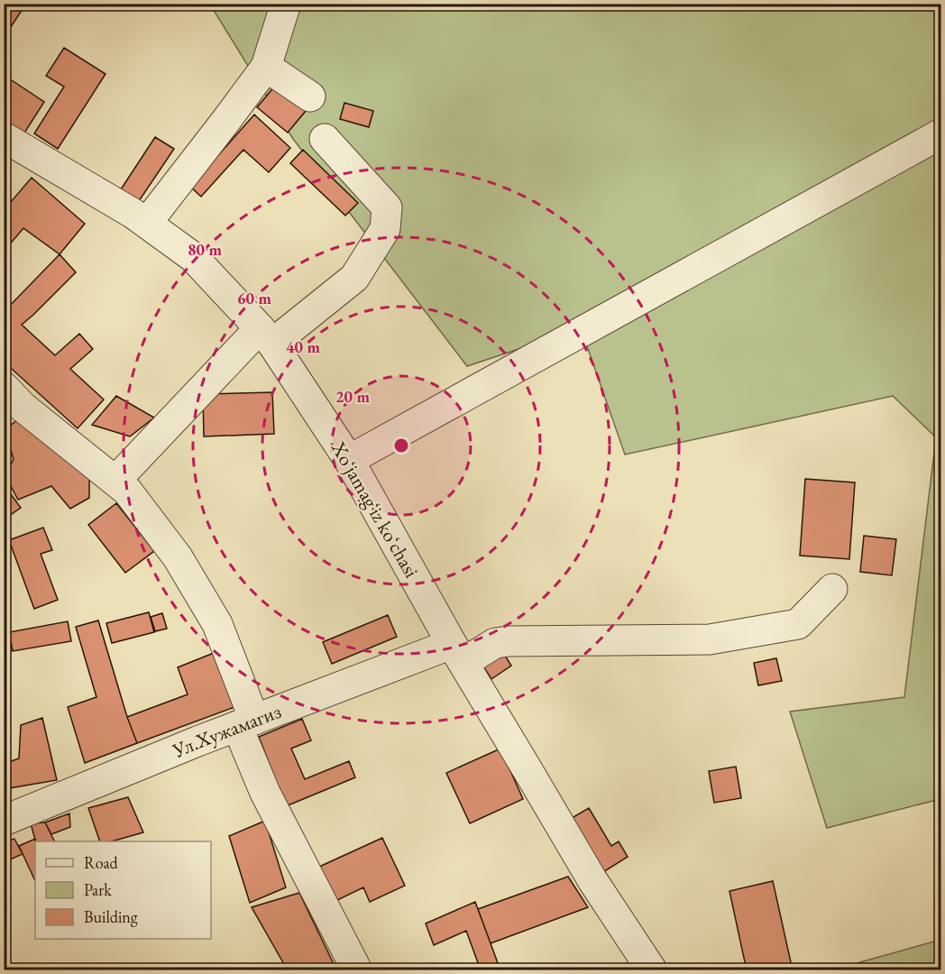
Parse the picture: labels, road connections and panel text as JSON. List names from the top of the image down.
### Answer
{
  "streets": {
    "street": ["Xoʻjamagʻiz koʻchasi", "Ул.Хужамагиз"]
  },
  "crossings": [
    ["Xoʻjamagʻiz koʻchasi", "Ул.Хужамагиз"]
  ],
  "legend": ["Road", "Park", "Building"],
  "rings": [
    "80 m",
    "60 m",
    "40 m",
    "20 m"
  ]
}
